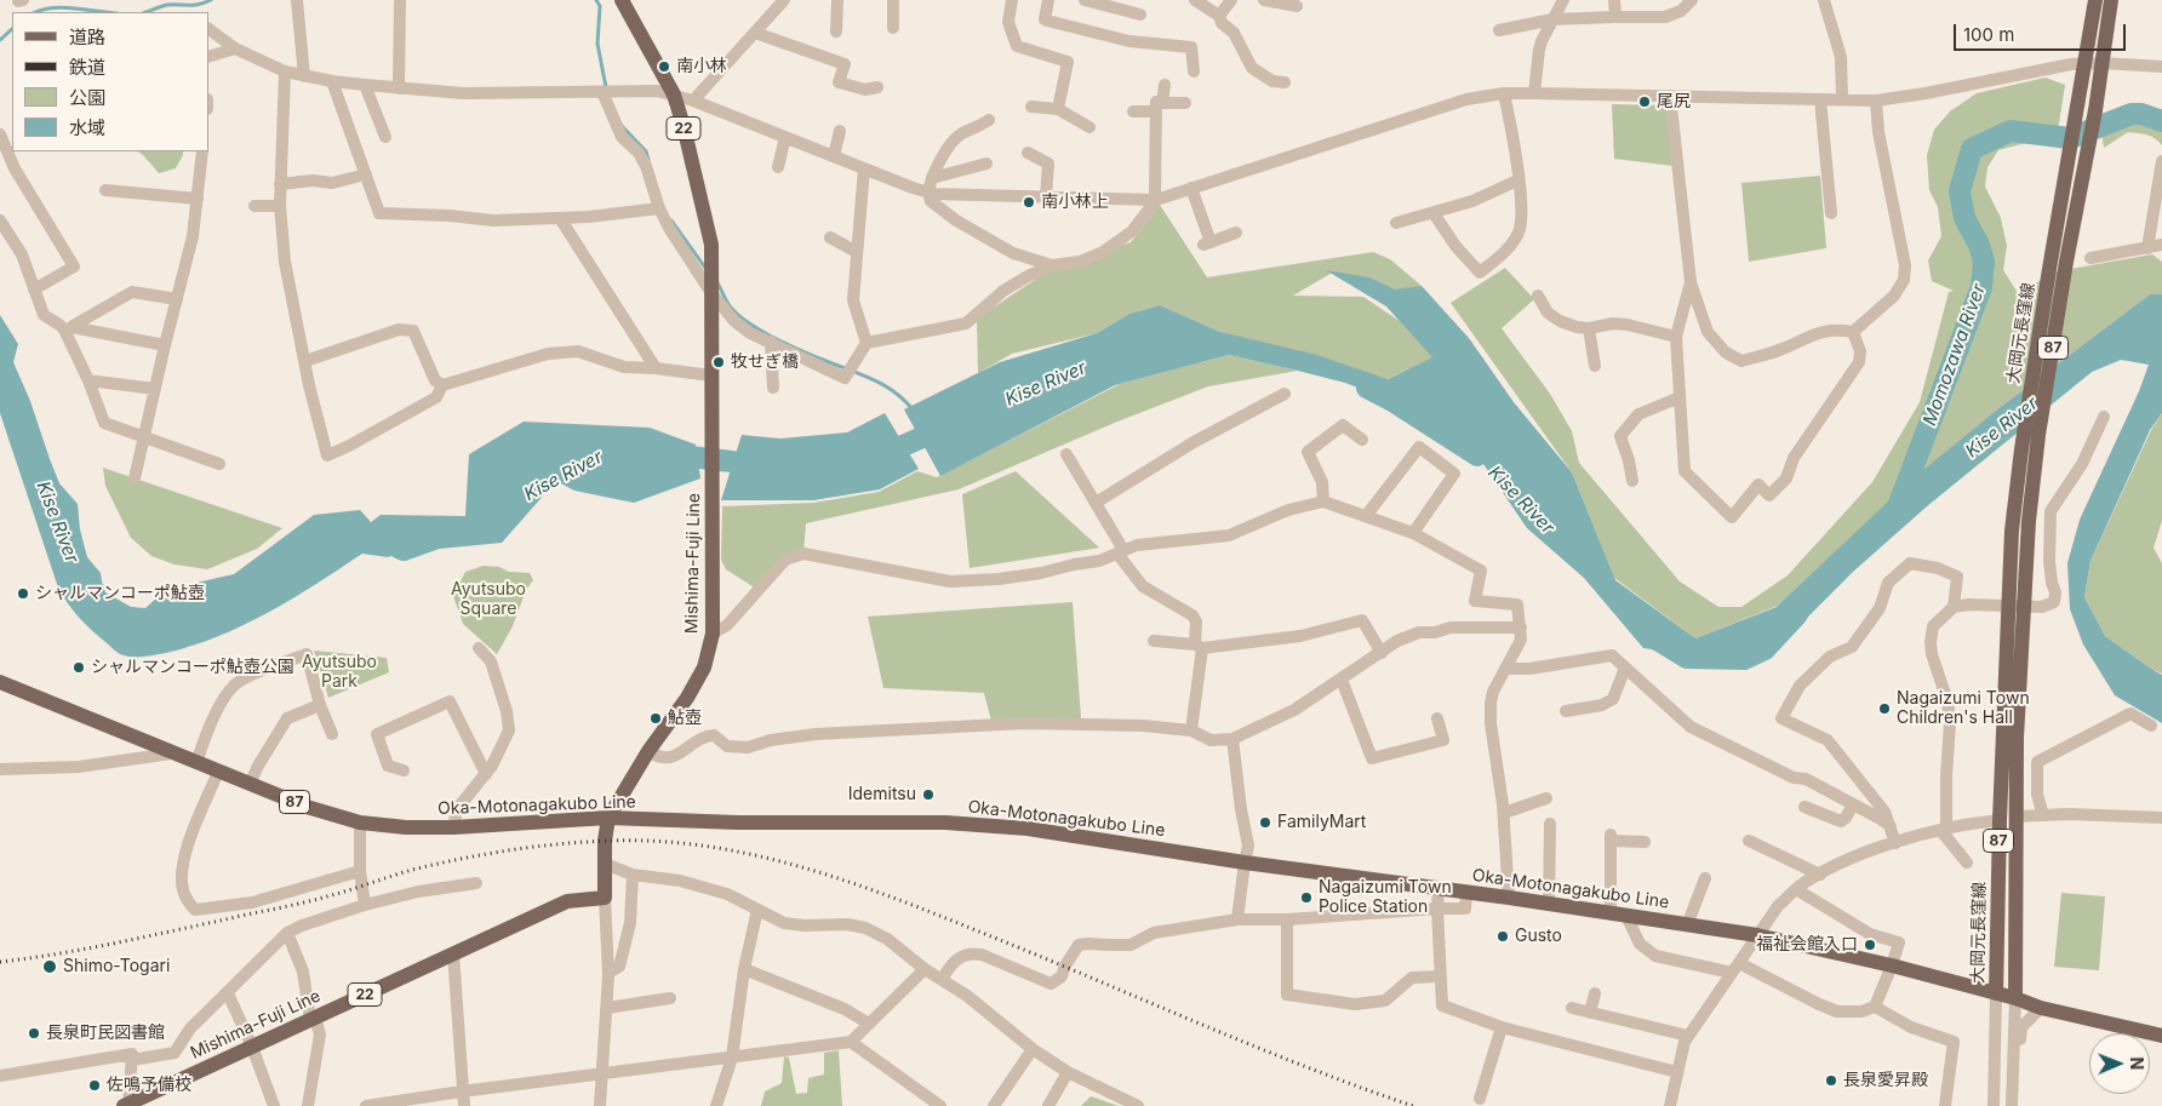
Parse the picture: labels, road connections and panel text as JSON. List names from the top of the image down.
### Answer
{
  "streets": {
    "main road": [
      "22",
      "大岡元長窪線",
      "87",
      "Mishima-Fuji Line",
      "Oka-Motonagakubo Line"
    ]
  },
  "crossings": [
    ["22", "Mishima-Fuji Line"],
    ["22", "Oka-Motonagakubo Line"],
    ["大岡元長窪線", "Oka-Motonagakubo Line"],
    ["Mishima-Fuji Line", "Oka-Motonagakubo Line"]
  ],
  "water": ["Momozawa River", "Kise River"],
  "parks": ["Ayutsubo Square", "Ayutsubo Park"],
  "places": [
    "南小林",
    "尾尻",
    "南小林上",
    "牧せぎ橋",
    "シャルマンコーポ鮎壺",
    "シャルマンコーポ鮎壺公園",
    "Nagaizumi Town Children's Hall",
    "鮎壺",
    "Idemitsu",
    "FamilyMart",
    "Nagaizumi Town Police Station",
    "Gusto",
    "福祉会館入口",
    "Shimo-Togari",
    "長泉町民図書館",
    "長泉愛昇殿",
    "佐鳴予備校"
  ],
  "legend": [
    "道路",
    "鉄道",
    "公園",
    "水域"
  ],
  "scale_bar": "100 m",
  "north": "right"
}
